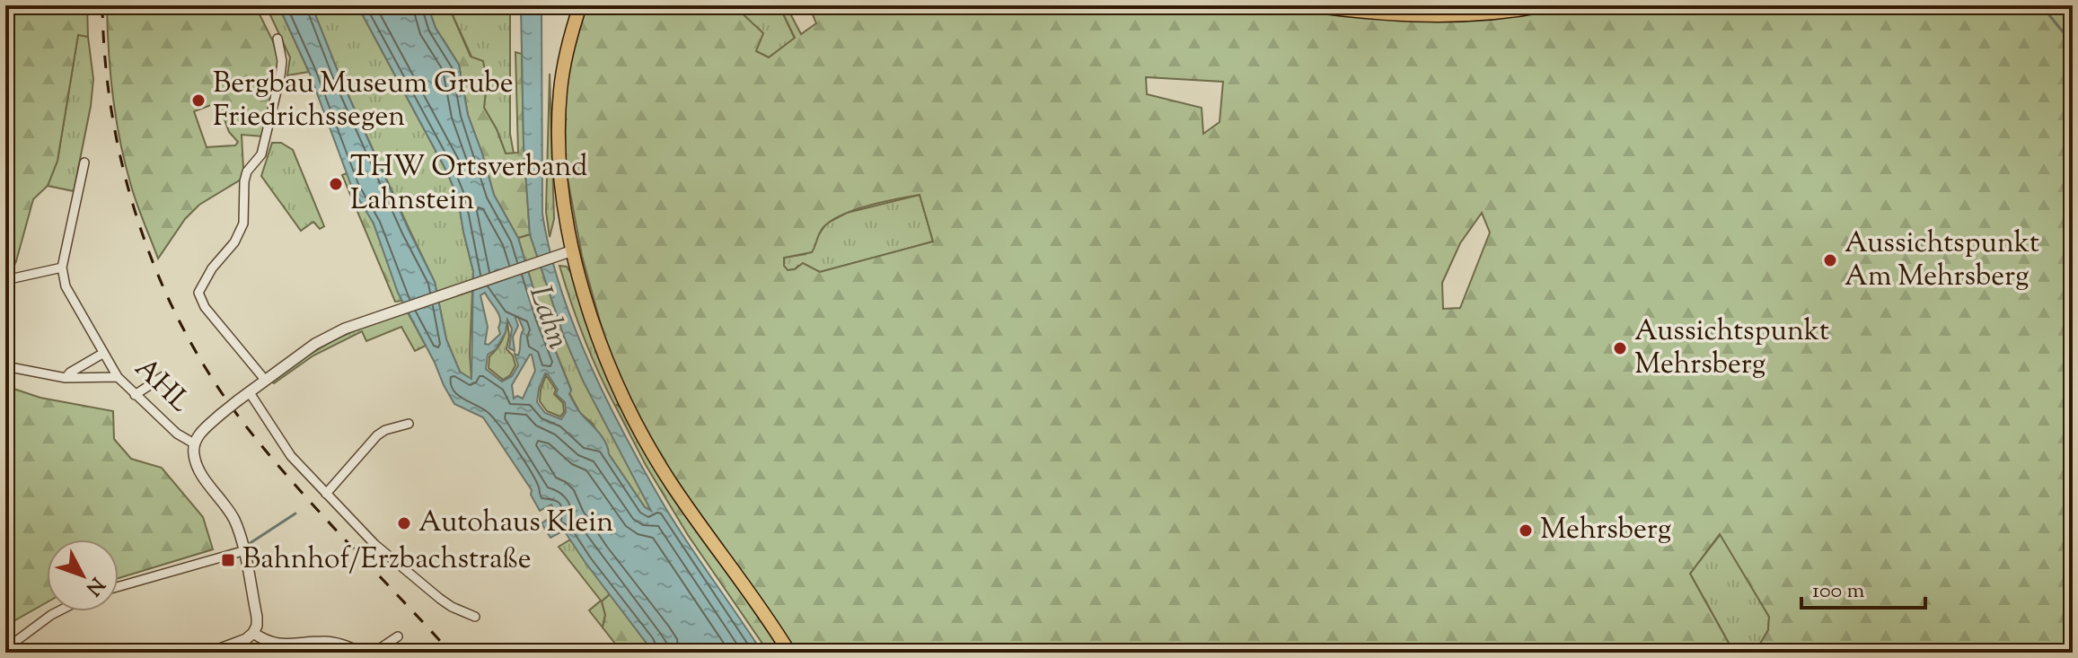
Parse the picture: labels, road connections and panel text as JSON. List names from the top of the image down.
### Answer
{
  "streets": {
    "street": ["AHL"]
  },
  "water": ["Lahn"],
  "places": {
    "other": [
      "Bergbau Museum Grube Friedrichssegen",
      "THW Ortsverband Lahnstein",
      "Aussichtspunkt Am Mehrsberg",
      "Aussichtspunkt Mehrsberg",
      "Autohaus Klein",
      "Mehrsberg"
    ],
    "transit": ["Bahnhof/Erzbachstraße"]
  },
  "scale_bar": "100 m",
  "north": "bottom right"
}
